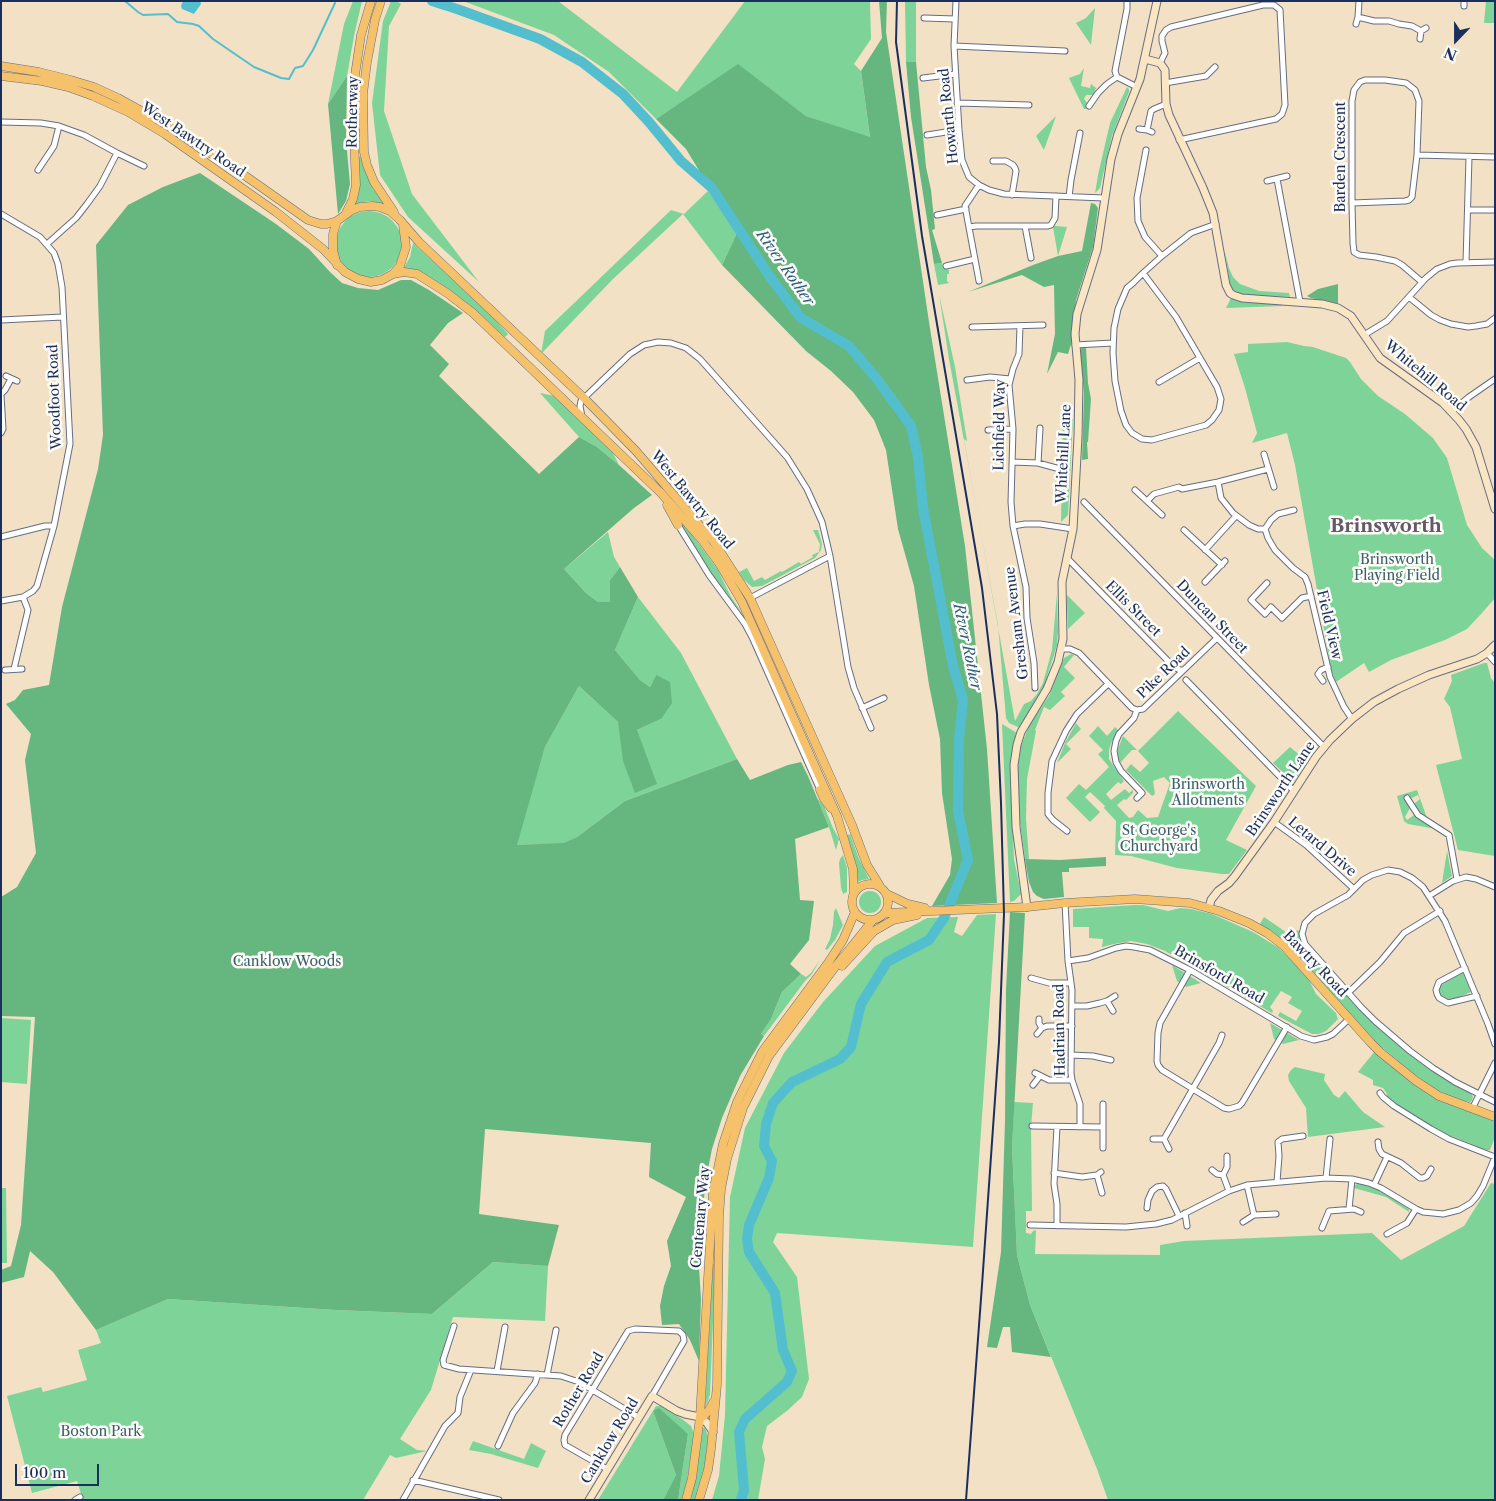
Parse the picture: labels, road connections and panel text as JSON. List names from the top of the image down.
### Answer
{
  "streets": {
    "main road": [
      "Rotherway",
      "West Bawtry Road",
      "Bawtry Road",
      "Centenary Way"
    ],
    "street": [
      "Howarth Road",
      "Barden Crescent",
      "Whitehill Road",
      "Woodfoot Road",
      "Lichfield Way",
      "Whitehill Lane",
      "Ellis Street",
      "Duncan Street",
      "Gresham Avenue",
      "Field View",
      "Pike Road",
      "Brinsworth Lane",
      "Letard Drive",
      "Brinsford Road",
      "Hadrian Road",
      "Rother Road",
      "Canklow Road"
    ]
  },
  "crossings": [
    ["Rotherway", "West Bawtry Road"],
    ["West Bawtry Road", "Bawtry Road"],
    ["West Bawtry Road", "Centenary Way"],
    ["Lichfield Way", "Gresham Avenue"],
    ["Whitehill Lane", "Ellis Street"],
    ["Whitehill Lane", "Bawtry Road"],
    ["Ellis Street", "Pike Road"],
    ["Duncan Street", "Pike Road"],
    ["Duncan Street", "Brinsworth Lane"],
    ["Field View", "Brinsworth Lane"],
    ["Brinsworth Lane", "Letard Drive"],
    ["Brinsworth Lane", "Bawtry Road"],
    ["Letard Drive", "Bawtry Road"],
    ["Bawtry Road", "Brinsford Road"],
    ["Bawtry Road", "Hadrian Road"],
    ["Bawtry Road", "Centenary Way"],
    ["Brinsford Road", "Hadrian Road"],
    ["Centenary Way", "Canklow Road"],
    ["Rother Road", "Canklow Road"]
  ],
  "districts": ["Brinsworth"],
  "water": ["River Rother"],
  "parks": [
    "Brinsworth Playing Field",
    "Brinsworth Allotments",
    "St George's Churchyard",
    "Canklow Woods",
    "Boston Park"
  ],
  "scale_bar": "100 m",
  "north": "bottom"
}
